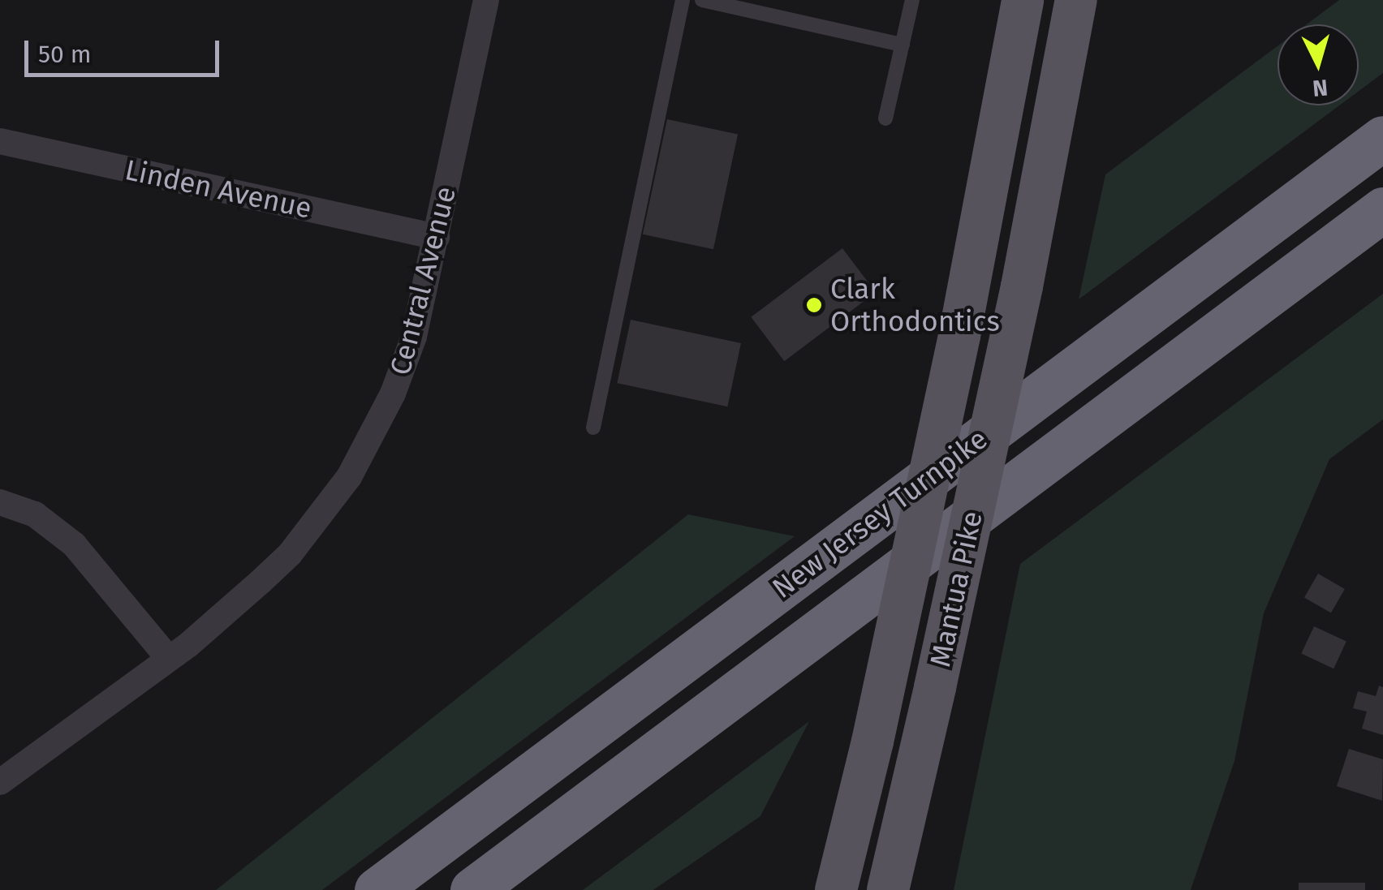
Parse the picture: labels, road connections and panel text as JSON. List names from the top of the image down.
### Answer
{
  "streets": {
    "highway": ["New Jersey Turnpike"],
    "main road": ["Mantua Pike"],
    "street": ["Linden Avenue", "Central Avenue"]
  },
  "crossings": [
    ["Linden Avenue", "Central Avenue"]
  ],
  "places": ["Clark Orthodontics"],
  "scale_bar": "50 m",
  "north": "bottom"
}
